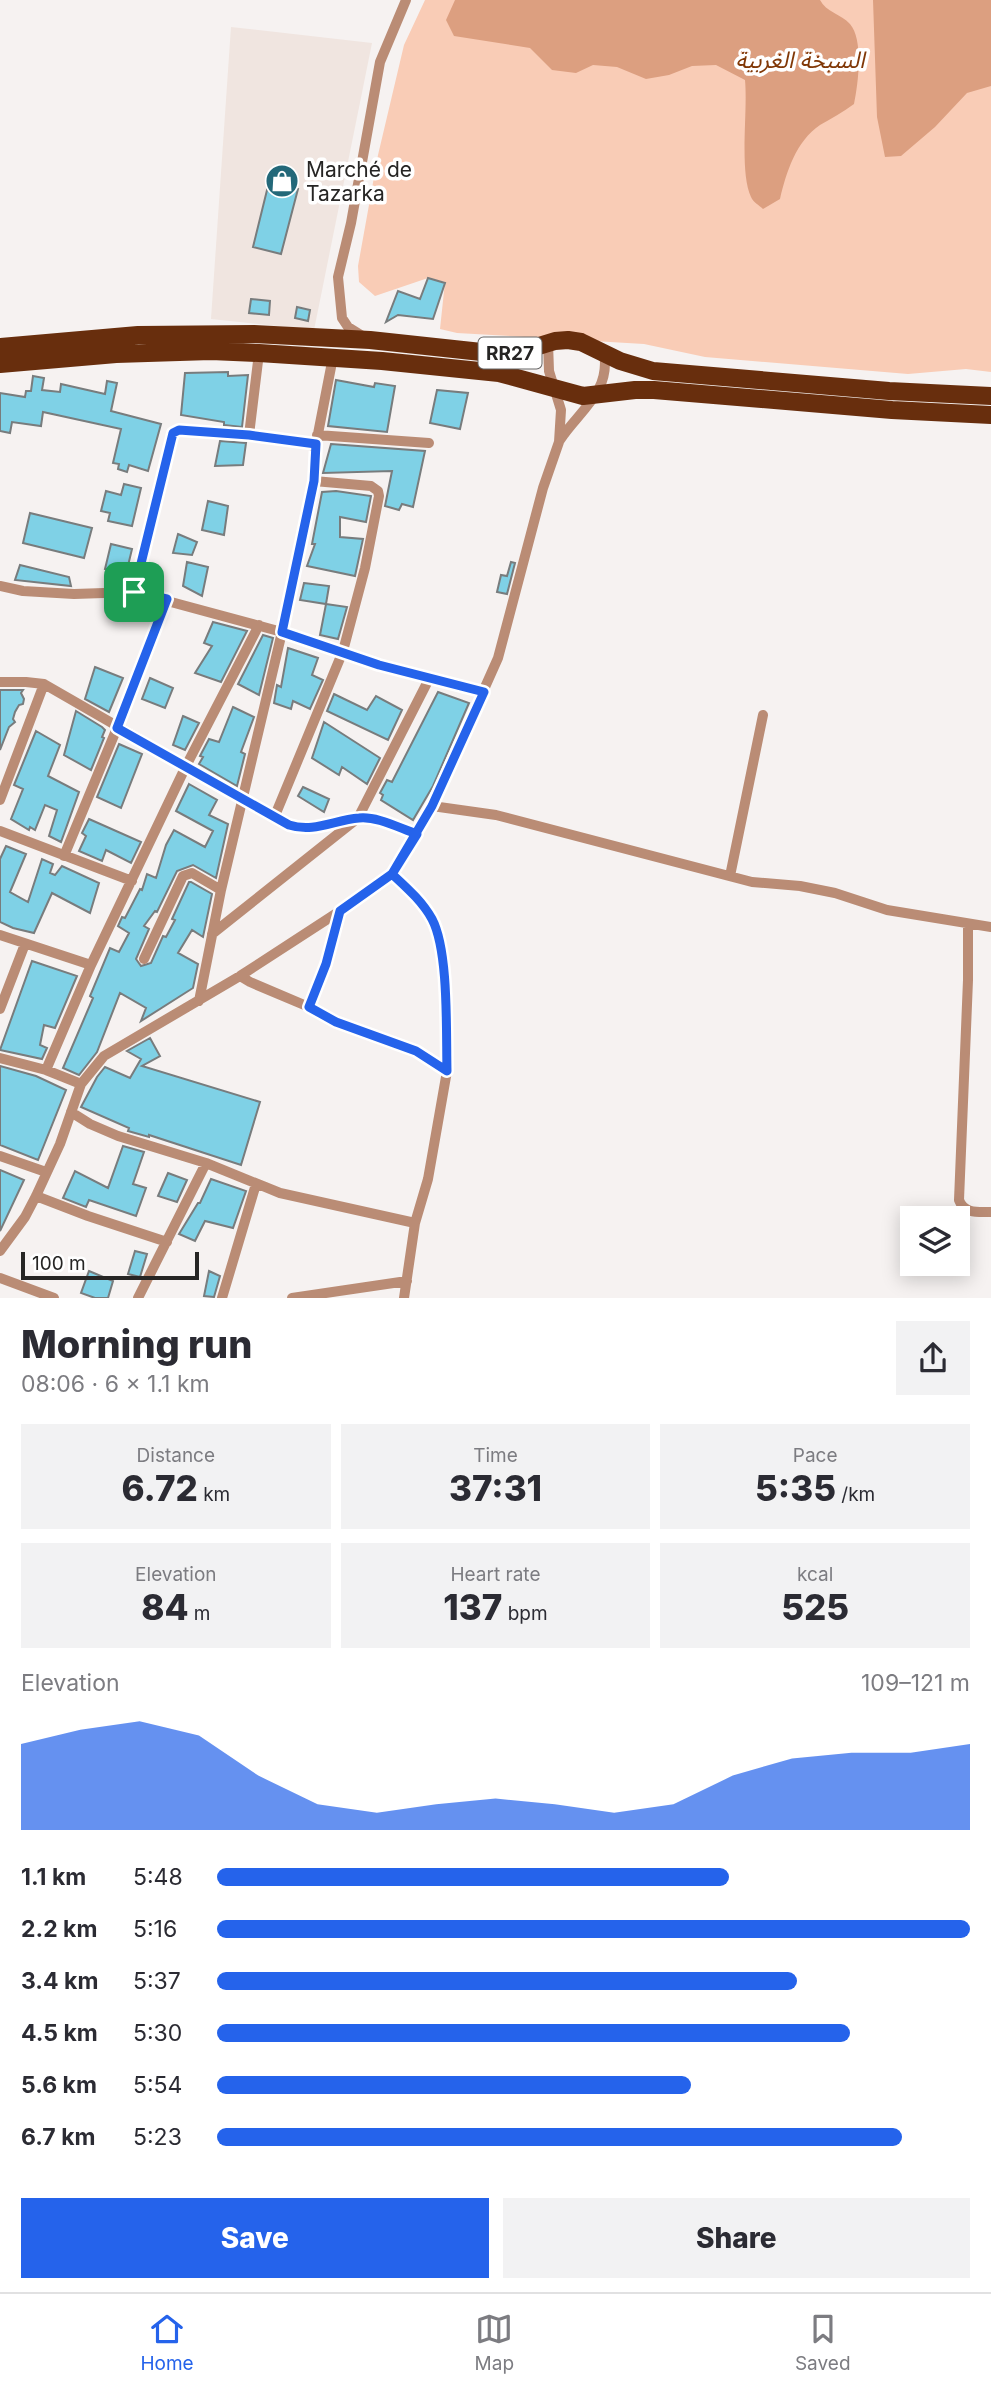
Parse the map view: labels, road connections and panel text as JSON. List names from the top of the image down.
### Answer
{
  "streets": {
    "highway": ["RR27"]
  },
  "water": ["السبخة الغربية"],
  "places": {
    "shop": ["Marché de Tazarka"]
  },
  "scale_bar": "100 m",
  "page": {
    "scale": "100 m",
    "heading": ["Morning run", "08:06 · 6 × 1.1 km"],
    "stats": [
      ["Distance", "6.72 km"],
      ["Time", "37:31"],
      ["Pace", "5:35 /km"],
      ["Elevation", "84 m"],
      ["Heart rate", "137 bpm"],
      ["kcal", "525"]
    ],
    "chart": ["Elevation", "109–121 m"],
    "list": [
      {
        "name": "1.1 km",
        "note": "5:48"
      },
      {
        "name": "2.2 km",
        "note": "5:16"
      },
      {
        "name": "3.4 km",
        "note": "5:37"
      },
      {
        "name": "4.5 km",
        "note": "5:30"
      },
      {
        "name": "5.6 km",
        "note": "5:54"
      },
      {
        "name": "6.7 km",
        "note": "5:23"
      }
    ],
    "buttons": ["Save", "Share"],
    "tabs": ["Home", "Map", "Saved"]
  }
}
